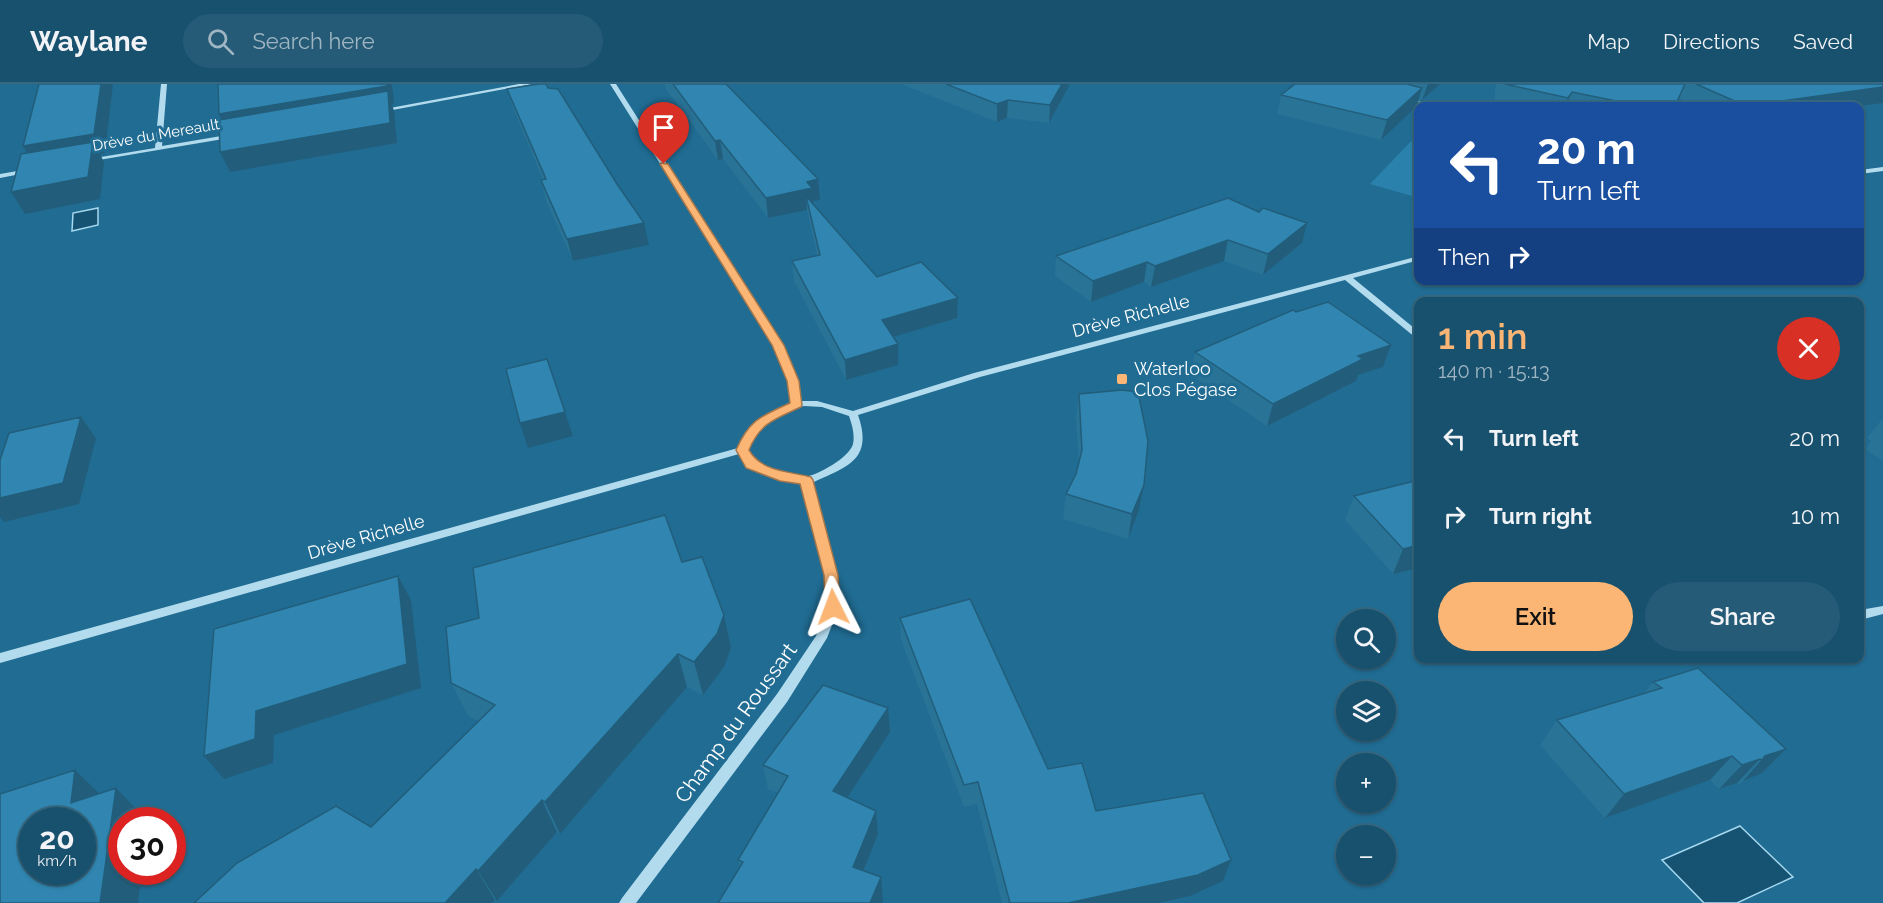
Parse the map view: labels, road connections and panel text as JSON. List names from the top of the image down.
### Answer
{
  "streets": {
    "street": ["Drève du Mereault", "Drève Richelle", "Champ du Roussart"]
  },
  "crossings": [
    ["Drève Richelle", "Champ du Roussart"]
  ],
  "places": {
    "transit": ["Waterloo Clos Pégase"]
  },
  "page": {
    "header": "Waylane",
    "search": "Search here",
    "nav": ["Map", "Directions", "Saved"],
    "turn": ["20 m", "Turn left"],
    "then": "Then",
    "heading": ["1 min", "140 m · 15:13"],
    "list": [
      {
        "name": "Turn left",
        "value": "20 m"
      },
      {
        "name": "Turn right",
        "value": "10 m"
      }
    ],
    "buttons": ["Exit", "Share"],
    "map_buttons": ["+", "−"],
    "speed": "20 km/h",
    "limit": "30"
  }
}
